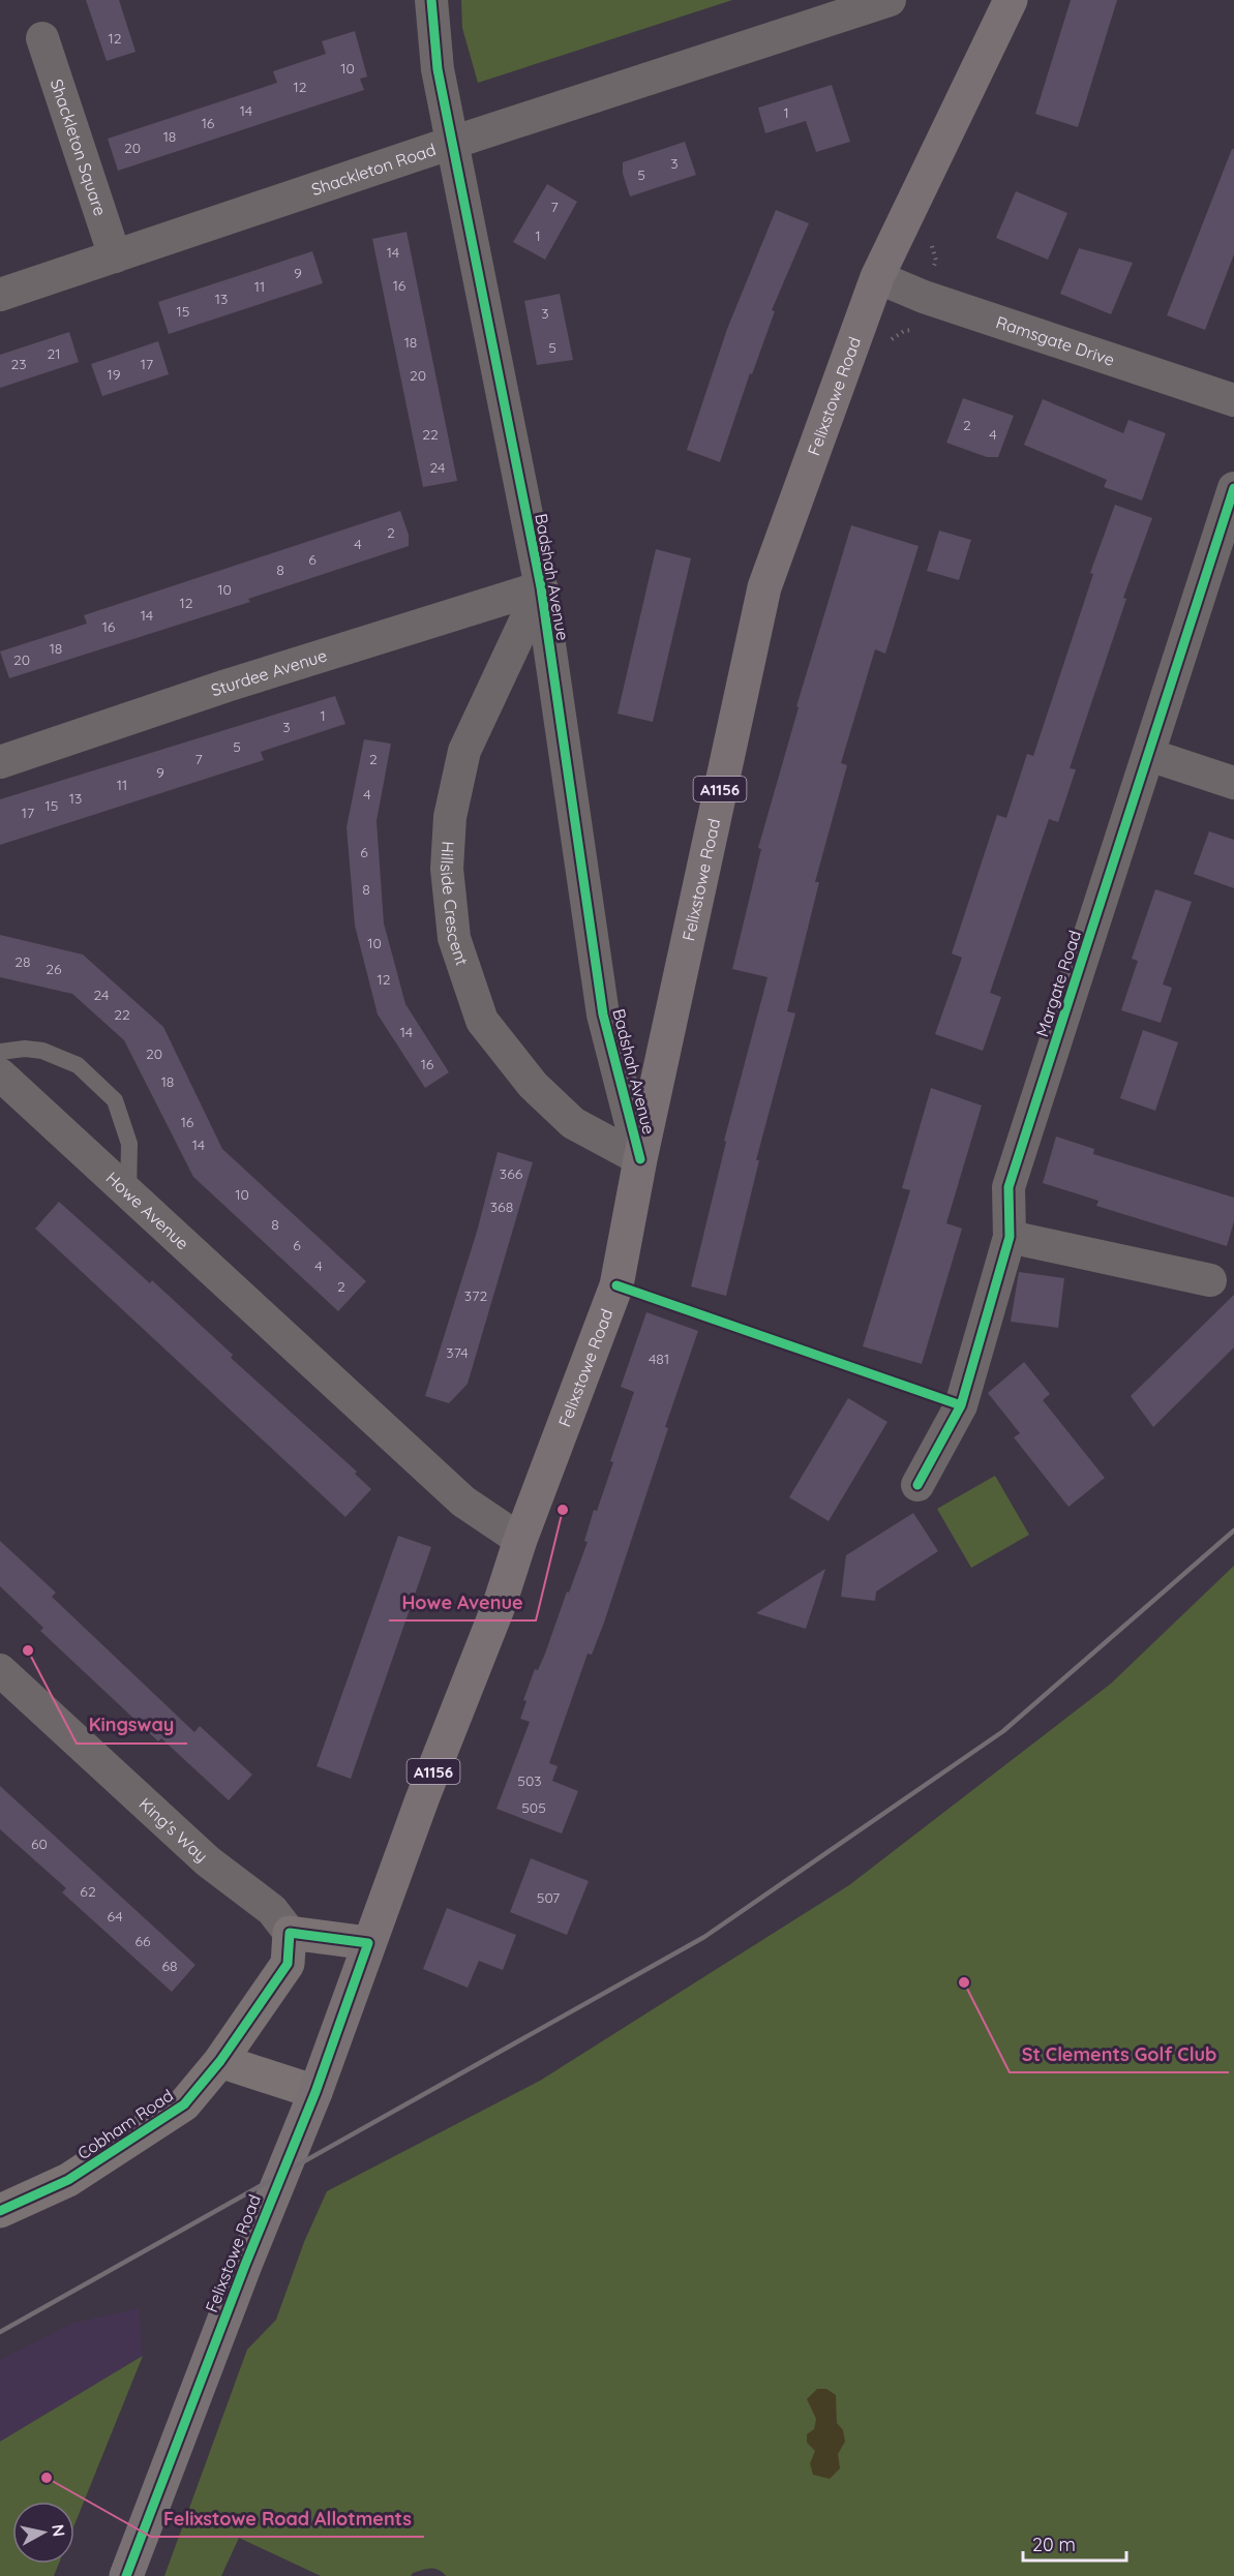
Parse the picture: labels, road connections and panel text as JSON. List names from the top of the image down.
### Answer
{
  "streets": {
    "main road": ["Felixstowe Road", "A1156"],
    "street": [
      "Shackleton Square",
      "Shackleton Road",
      "Ramsgate Drive",
      "Badshah Avenue",
      "Sturdee Avenue",
      "Hillside Crescent",
      "Margate Road",
      "Howe Avenue",
      "King's Way",
      "Cobham Road"
    ]
  },
  "crossings": [
    ["Shackleton Square", "Shackleton Road"],
    ["Shackleton Road", "Badshah Avenue"],
    ["Ramsgate Drive", "Felixstowe Road"],
    ["Felixstowe Road", "Badshah Avenue"],
    ["Felixstowe Road", "Hillside Crescent"],
    ["Felixstowe Road", "Howe Avenue"],
    ["Badshah Avenue", "Sturdee Avenue"],
    ["Badshah Avenue", "Hillside Crescent"],
    ["Sturdee Avenue", "Hillside Crescent"],
    ["King's Way", "Cobham Road"]
  ],
  "places": [
    "Howe Avenue",
    "Kingsway",
    "St Clements Golf Club",
    "Felixstowe Road Allotments"
  ],
  "house_numbers": [
    "12",
    "10",
    "12",
    "14",
    "1",
    "16",
    "18",
    "20",
    "3",
    "5",
    "7",
    "1",
    "14",
    "9",
    "16",
    "11",
    "13",
    "15",
    "3",
    "18",
    "5",
    "21",
    "23",
    "17",
    "19",
    "20",
    "2",
    "22",
    "4",
    "24",
    "2",
    "4",
    "6",
    "8",
    "10",
    "12",
    "14",
    "16",
    "18",
    "20",
    "1",
    "3",
    "5",
    "7",
    "2",
    "9",
    "11",
    "4",
    "13",
    "15",
    "17",
    "6",
    "8",
    "10",
    "28",
    "26",
    "12",
    "24",
    "22",
    "14",
    "20",
    "16",
    "18",
    "16",
    "14",
    "366",
    "10",
    "368",
    "8",
    "6",
    "4",
    "2",
    "372",
    "374",
    "481",
    "503",
    "505",
    "60",
    "62",
    "507",
    "64",
    "66",
    "68"
  ],
  "scale_bar": "20 m",
  "north": "right"
}
